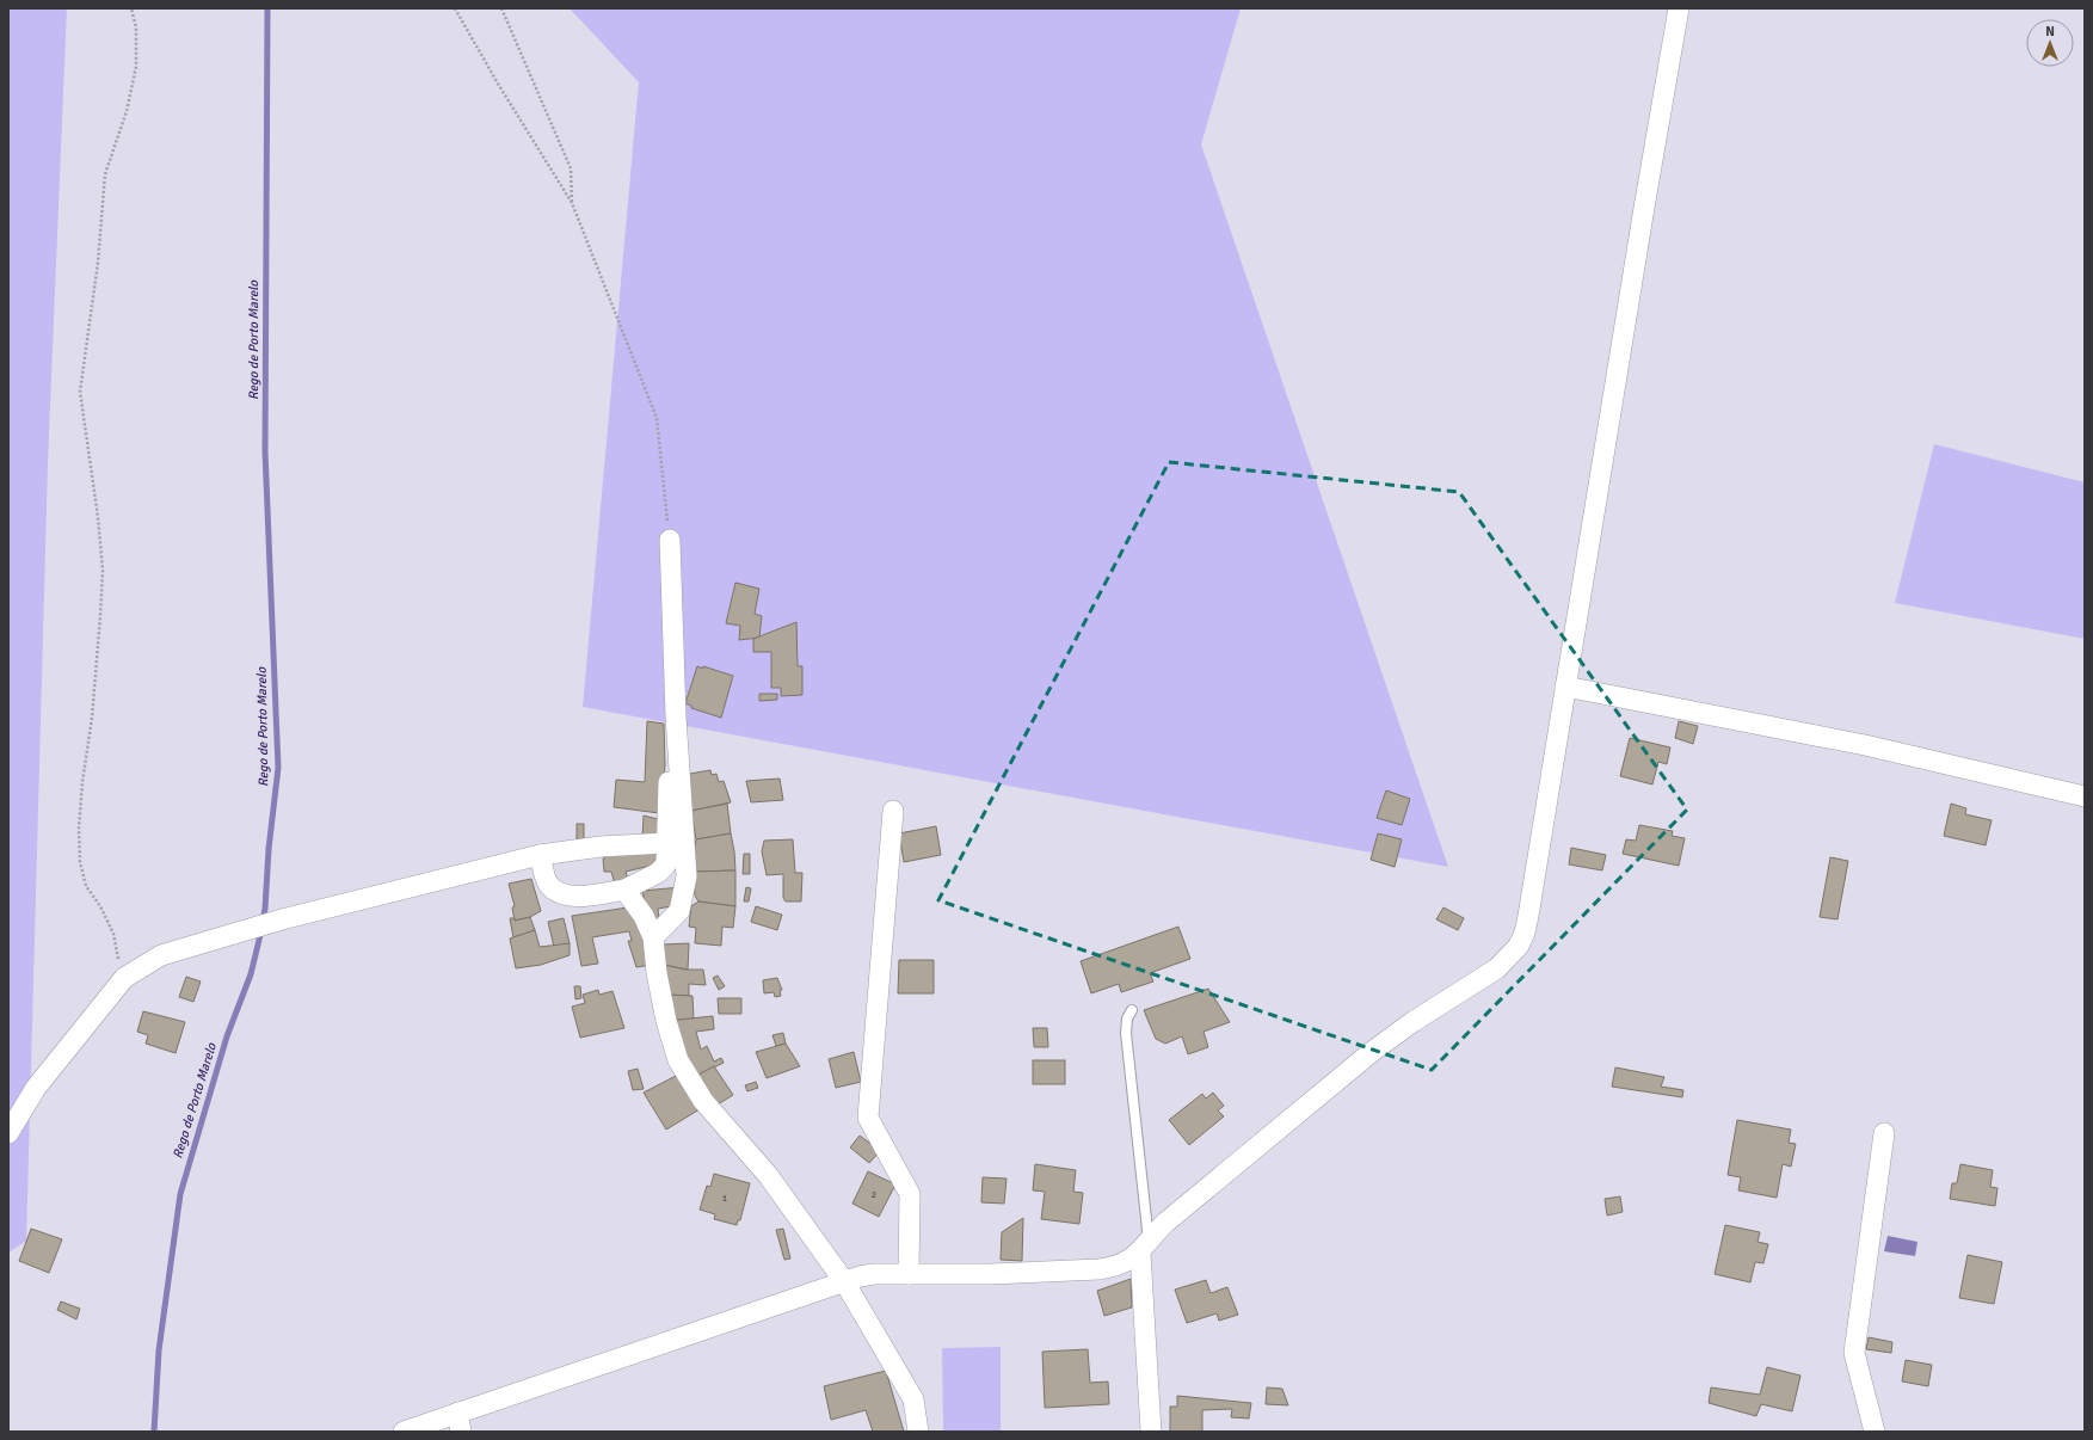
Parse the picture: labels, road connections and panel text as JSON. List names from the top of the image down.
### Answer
{
  "water": ["Rego de Porto Marelo"],
  "house_numbers": ["2", "1"],
  "north": "top"
}
